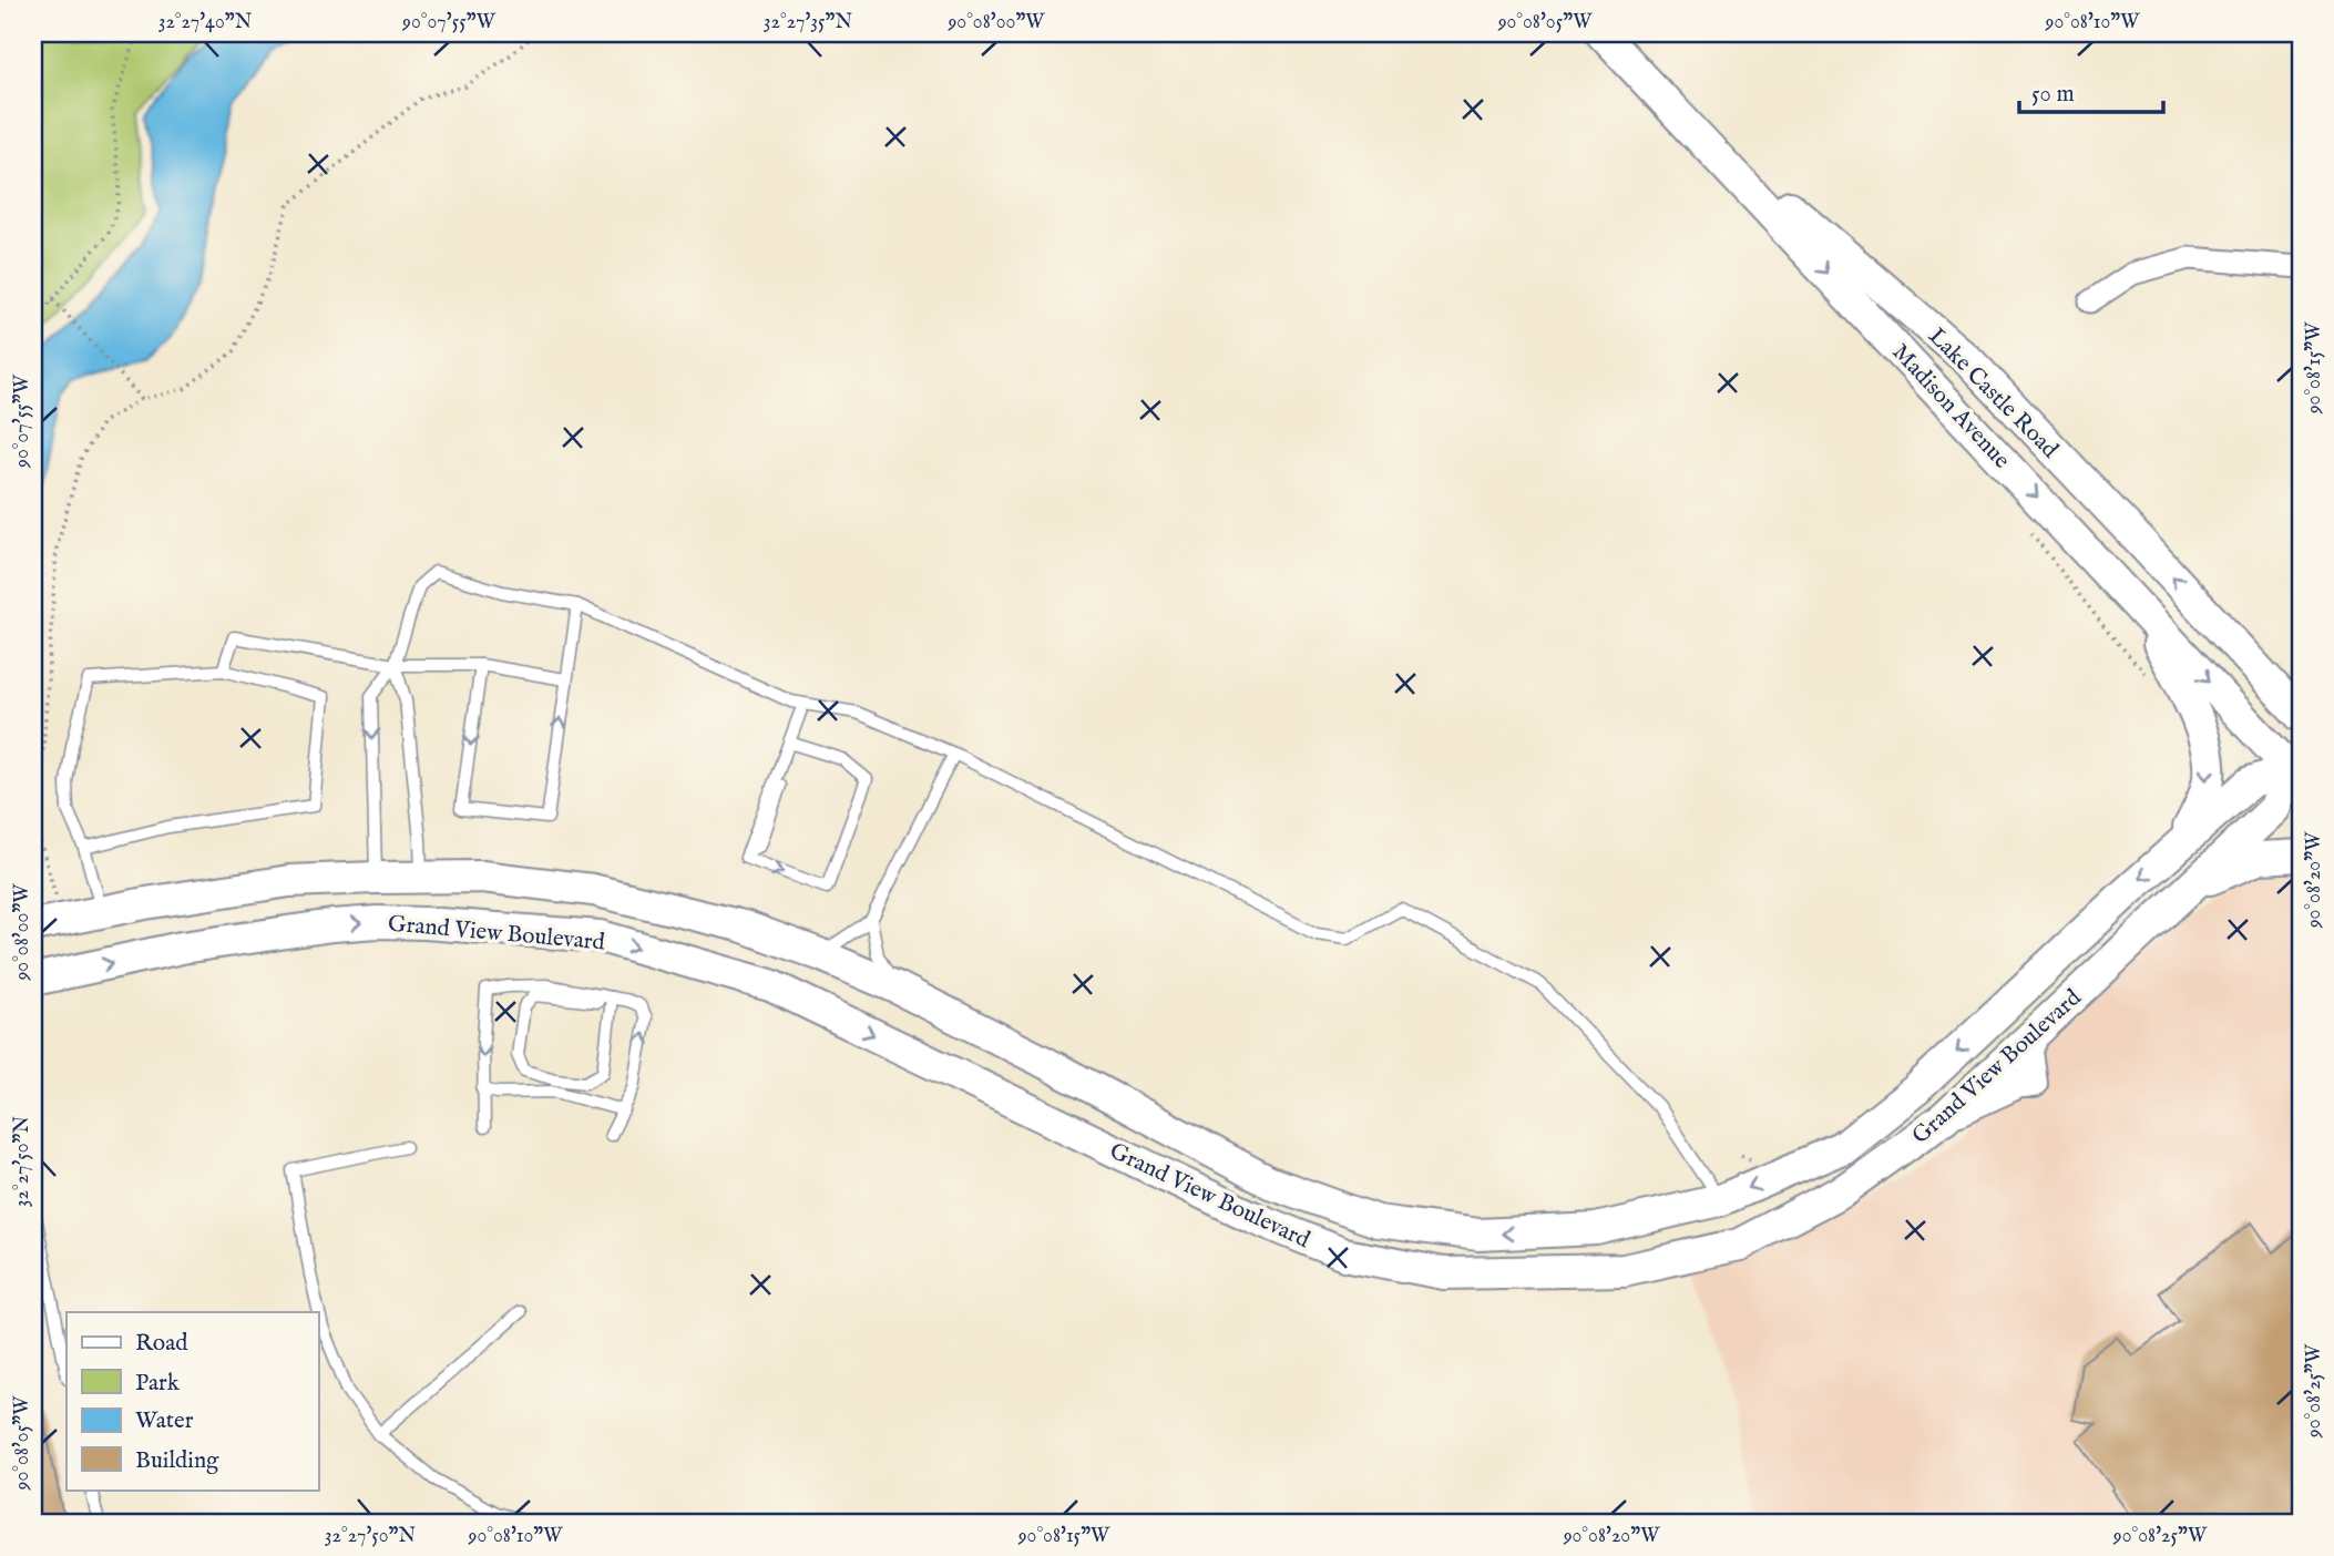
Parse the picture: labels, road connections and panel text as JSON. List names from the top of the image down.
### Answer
{
  "streets": {
    "main road": ["Lake Castle Road", "Madison Avenue", "Grand View Boulevard"]
  },
  "crossings": [
    ["Lake Castle Road", "Madison Avenue"],
    ["Madison Avenue", "Grand View Boulevard"]
  ],
  "one_way": ["Lake Castle Road", "Madison Avenue"],
  "legend": [
    "Road",
    "Park",
    "Water",
    "Building"
  ],
  "scale_bar": "50 m",
  "coordinates": [
    "32°27'40\"N",
    "90°07'55\"W",
    "32°27'35\"N",
    "90°08'00\"W",
    "90°08'05\"W",
    "90°08'10\"W",
    "90°08'15\"W",
    "90°08'20\"W",
    "32°27'50\"N",
    "90°08'25\"W"
  ]
}
